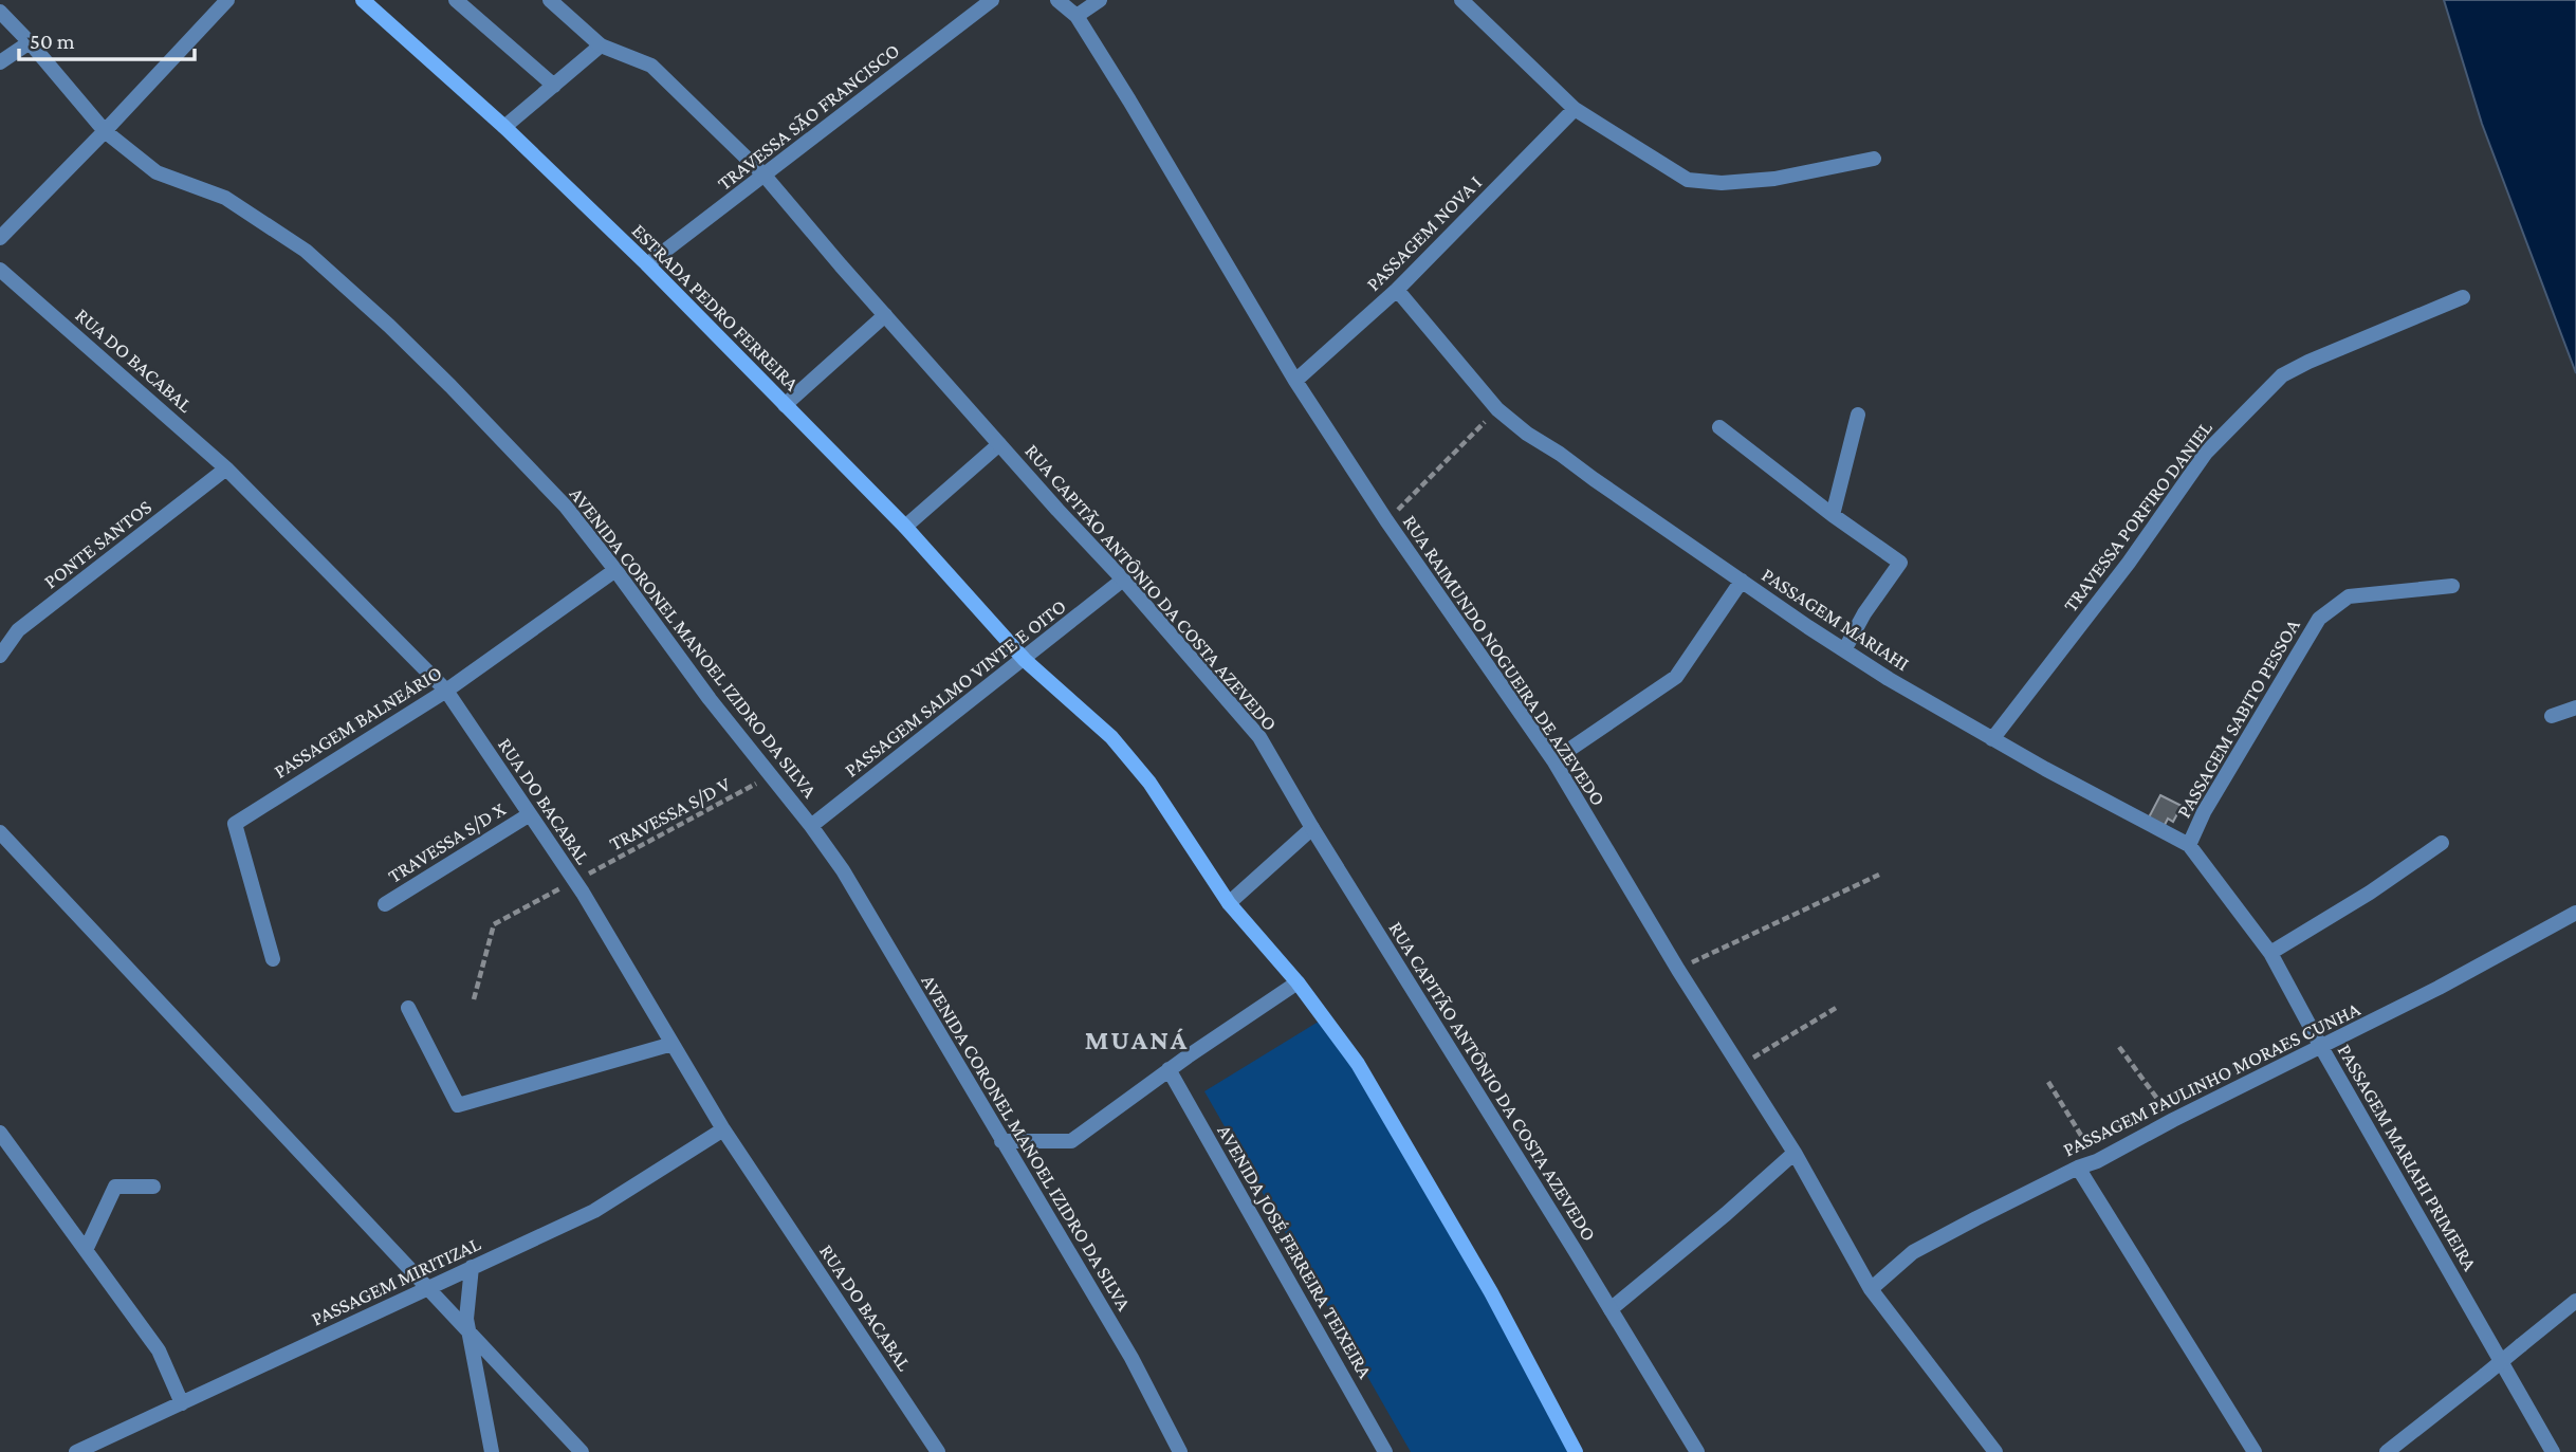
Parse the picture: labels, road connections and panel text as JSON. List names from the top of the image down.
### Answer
{
  "streets": {
    "main road": ["ESTRADA PEDRO FERREIRA"],
    "street": [
      "TRAVESSA SÃO FRANCISCO",
      "PASSAGEM NOVA I",
      "RUA DO BACABAL",
      "TRAVESSA PORFIRO DANIEL",
      "PONTE SANTOS",
      "RUA CAPITÃO ANTÔNIO DA COSTA AZEVEDO",
      "PASSAGEM MARIAHI",
      "AVENIDA CORONEL MANOEL IZIDRO DA SILVA",
      "RUA RAIMUNDO NOGUEIRA DE AZEVEDO",
      "PASSAGEM SALMO VINTE E OITO",
      "PASSAGEM SABITO PESSOA",
      "PASSAGEM BALNEÁRIO",
      "TRAVESSA S/D X",
      "PASSAGEM PAULINHO MORAES CUNHA",
      "PASSAGEM MARIAHI PRIMEIRA",
      "AVENIDA JOSÉ FERREIRA TEIXEIRA",
      "PASSAGEM MIRITIZAL"
    ],
    "path": ["TRAVESSA S/D V"]
  },
  "crossings": [
    ["TRAVESSA SÃO FRANCISCO", "ESTRADA PEDRO FERREIRA"],
    ["TRAVESSA SÃO FRANCISCO", "RUA CAPITÃO ANTÔNIO DA COSTA AZEVEDO"],
    ["PASSAGEM NOVA I", "PASSAGEM MARIAHI"],
    ["PASSAGEM NOVA I", "RUA RAIMUNDO NOGUEIRA DE AZEVEDO"],
    ["ESTRADA PEDRO FERREIRA", "PASSAGEM SALMO VINTE E OITO"],
    ["RUA DO BACABAL", "PONTE SANTOS"],
    ["RUA DO BACABAL", "PASSAGEM BALNEÁRIO"],
    ["RUA DO BACABAL", "TRAVESSA S/D V"],
    ["RUA DO BACABAL", "TRAVESSA S/D X"],
    ["RUA DO BACABAL", "PASSAGEM MIRITIZAL"],
    ["TRAVESSA PORFIRO DANIEL", "PASSAGEM MARIAHI"],
    ["RUA CAPITÃO ANTÔNIO DA COSTA AZEVEDO", "PASSAGEM SALMO VINTE E OITO"],
    ["PASSAGEM MARIAHI", "PASSAGEM SABITO PESSOA"],
    ["PASSAGEM MARIAHI", "PASSAGEM MARIAHI PRIMEIRA"],
    ["AVENIDA CORONEL MANOEL IZIDRO DA SILVA", "PASSAGEM SALMO VINTE E OITO"],
    ["AVENIDA CORONEL MANOEL IZIDRO DA SILVA", "PASSAGEM BALNEÁRIO"],
    ["AVENIDA CORONEL MANOEL IZIDRO DA SILVA", "TRAVESSA S/D V"],
    ["RUA RAIMUNDO NOGUEIRA DE AZEVEDO", "PASSAGEM PAULINHO MORAES CUNHA"],
    ["PASSAGEM PAULINHO MORAES CUNHA", "PASSAGEM MARIAHI PRIMEIRA"]
  ],
  "districts": ["MUANÁ"],
  "scale_bar": "50 m"
}
